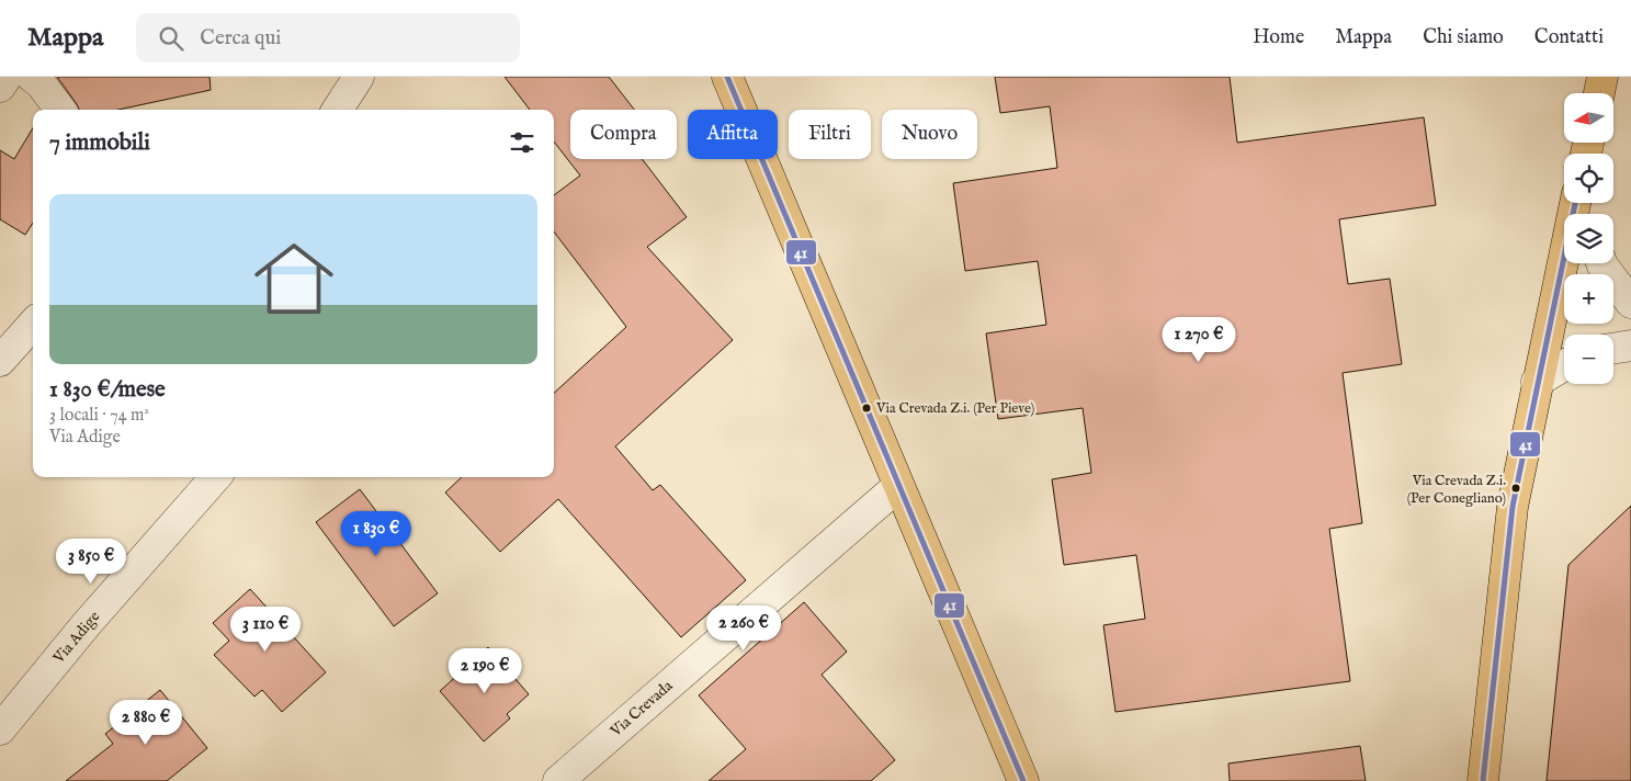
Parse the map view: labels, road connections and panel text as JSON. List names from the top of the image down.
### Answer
{
  "streets": {
    "street": ["Via Adige", "Via Crevada"]
  },
  "places": ["Via Crevada Z.i. (Per Pieve)", "Via Crevada Z.i. (Per Conegliano)"],
  "lines": ["transit line 41"],
  "north": "left",
  "page": {
    "header": "Mappa",
    "search": "Cerca qui",
    "nav": [
      "Home",
      "Mappa",
      "Chi siamo",
      "Contatti"
    ],
    "map_buttons": ["+", "−"],
    "chip": [
      "Compra",
      "Affitta",
      "Filtri",
      "Nuovo"
    ],
    "heading": "7 immobili",
    "list": [
      {
        "name": "1 830 €/mese",
        "note": "3 locali · 74 m² · Via Adige"
      }
    ],
    "price": [
      "1 270 €",
      "1 830 €",
      "3 850 €",
      "2 260 €",
      "3 110 €",
      "2 190 €",
      "2 880 €"
    ]
  }
}
